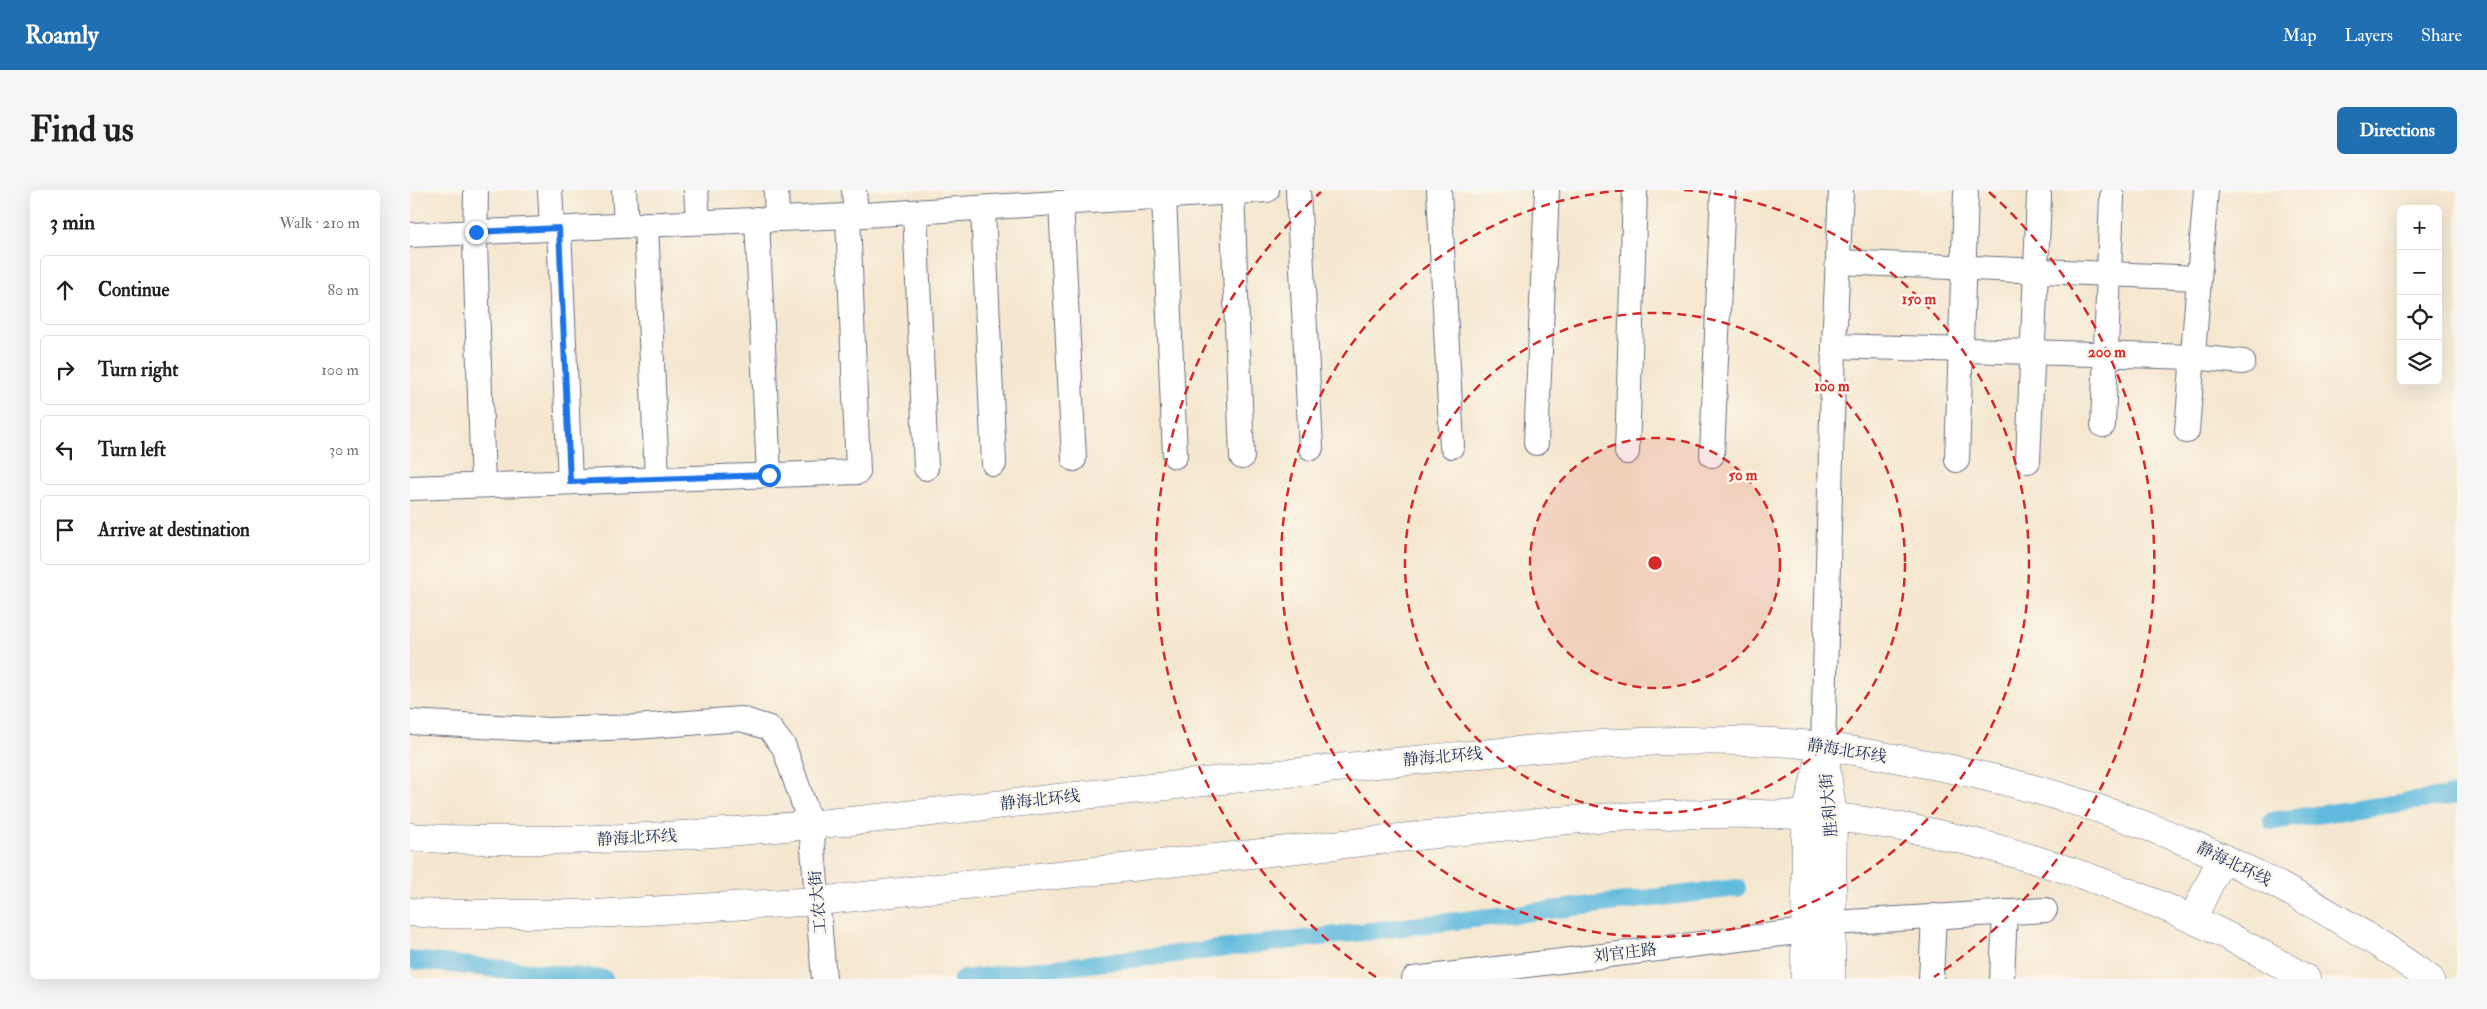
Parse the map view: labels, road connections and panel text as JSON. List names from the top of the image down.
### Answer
{
  "streets": {
    "main road": ["静海北环线", "胜利大街"],
    "street": ["工农大街", "刘官庄路"]
  },
  "crossings": [
    ["静海北环线", "胜利大街"],
    ["静海北环线", "工农大街"],
    ["胜利大街", "刘官庄路"]
  ],
  "page": {
    "header": "Roamly",
    "nav": ["Map", "Layers", "Share"],
    "buttons": "Directions",
    "title": "Find us",
    "heading": ["3 min", "Walk · 210 m"],
    "map_buttons": ["+", "−"],
    "list": [
      ["Continue", "80 m"],
      ["Turn right", "100 m"],
      ["Turn left", "30 m"],
      "Arrive at destination"
    ]
  },
  "rings": [
    "150 m",
    "200 m",
    "100 m",
    "50 m"
  ]
}
